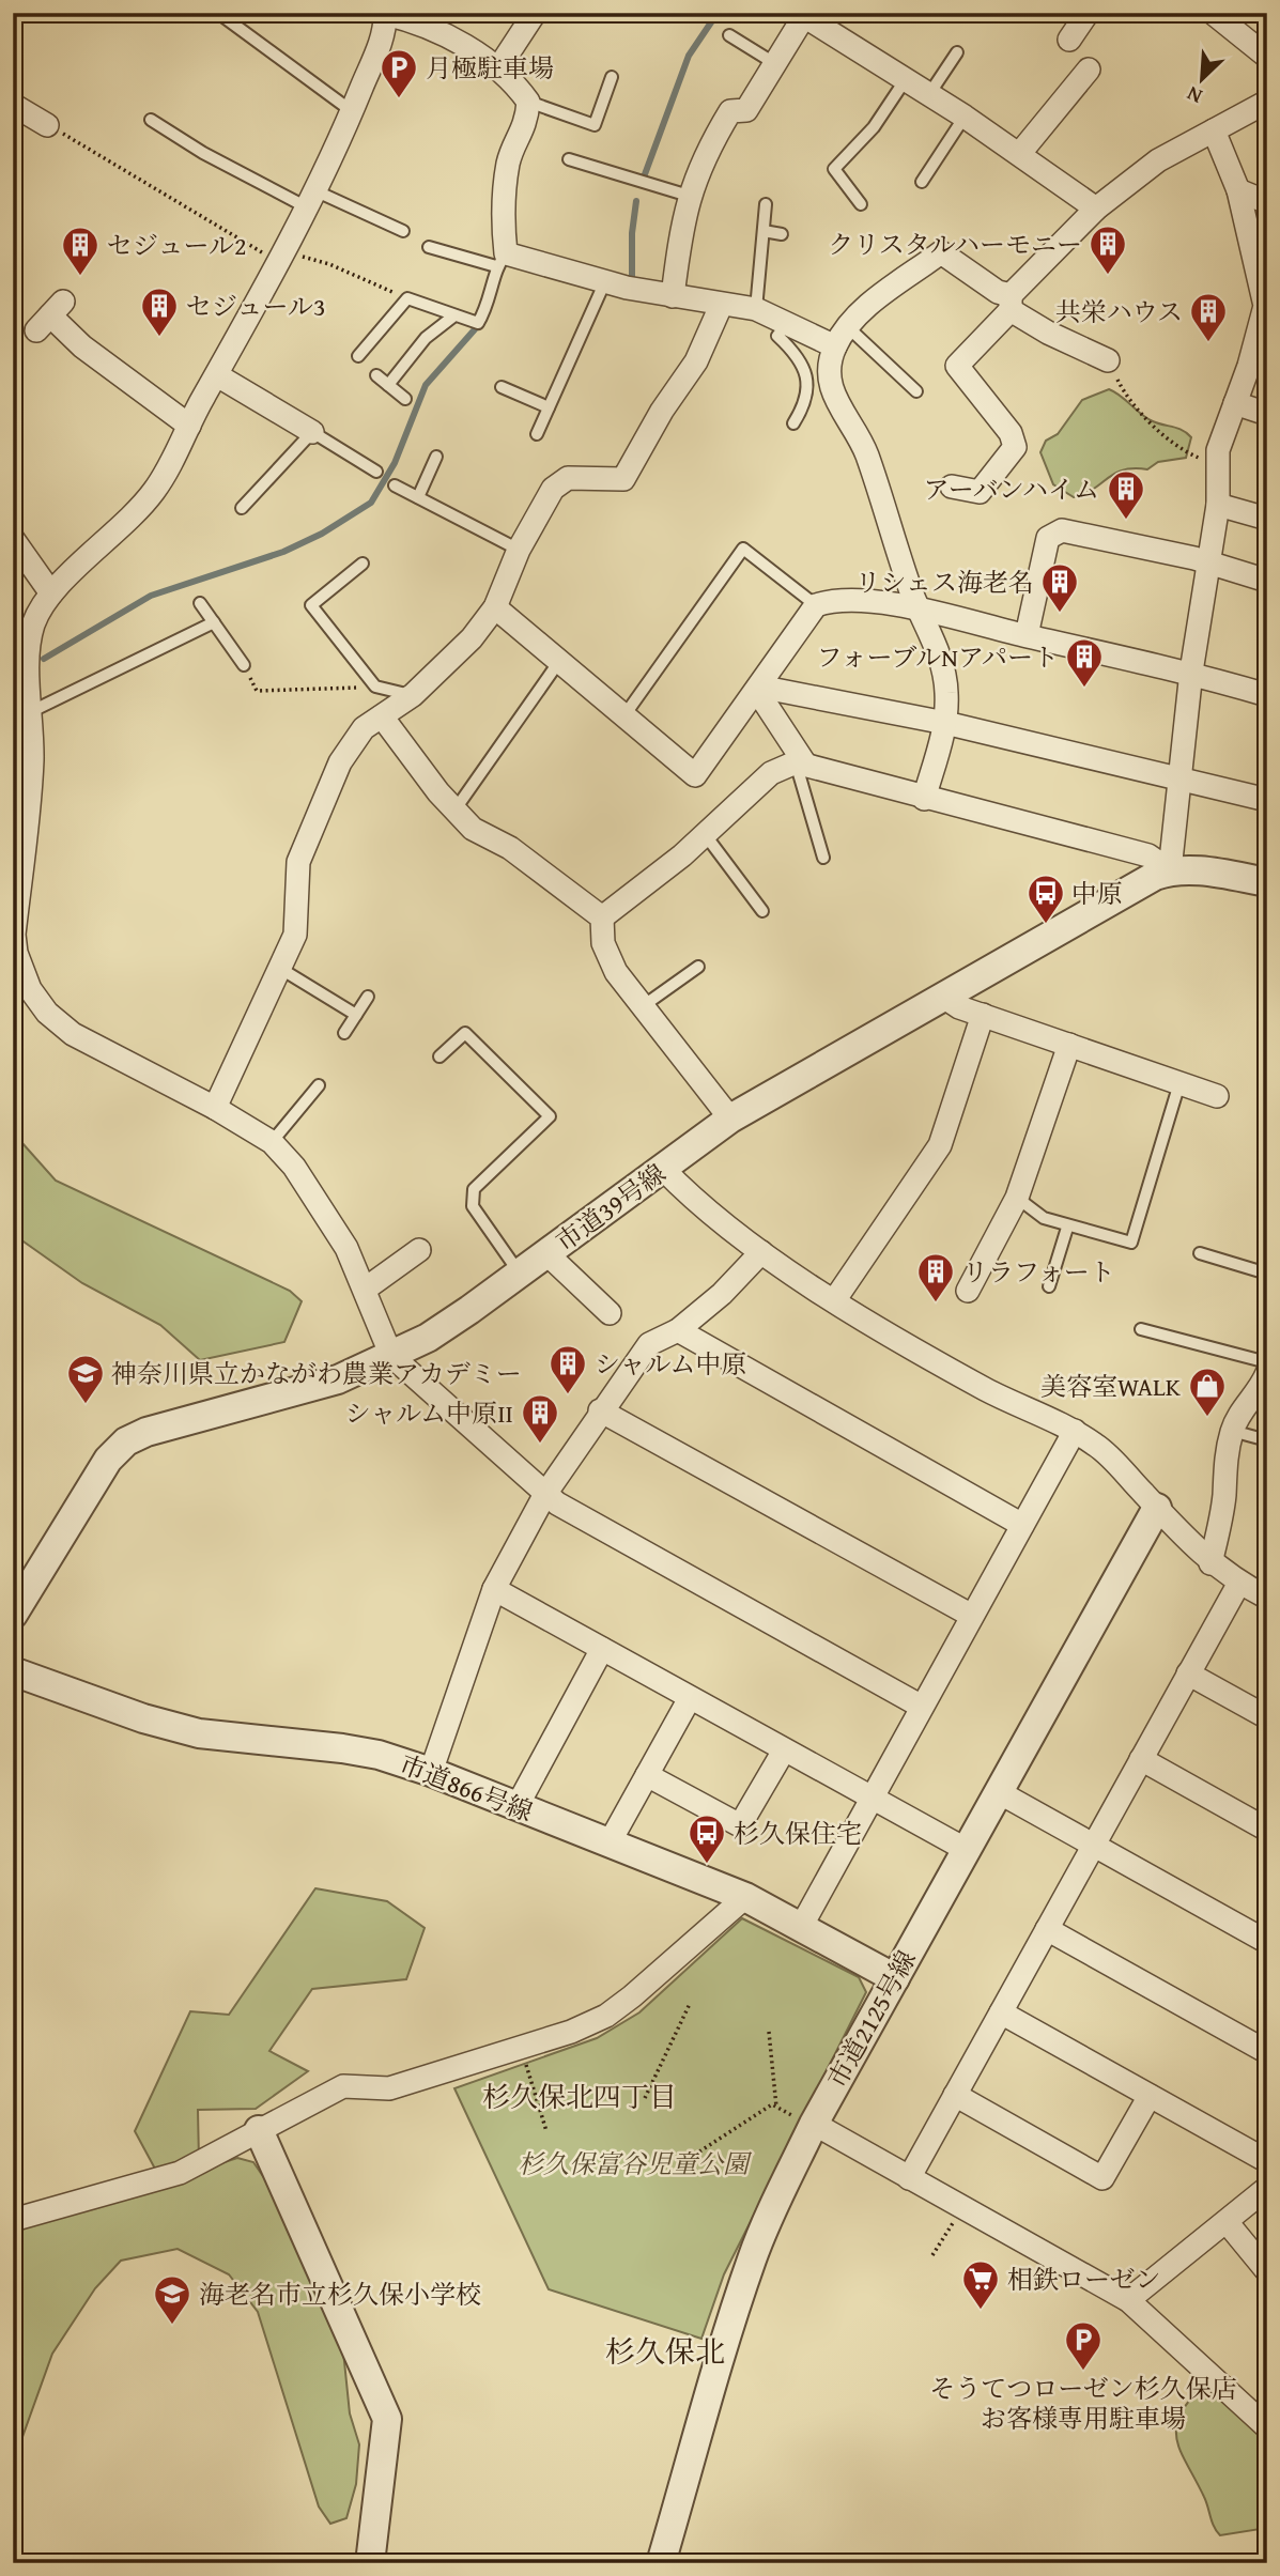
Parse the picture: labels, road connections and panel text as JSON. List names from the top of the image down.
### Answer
{
  "streets": {
    "street": ["市道39号線", "市道866号線", "市道2125号線"]
  },
  "crossings": [
    ["市道866号線", "市道2125号線"]
  ],
  "districts": ["杉久保北四丁目", "杉久保北"],
  "parks": ["杉久保富谷児童公園"],
  "places": {
    "parking": ["月極駐車場", "そうてつローゼン杉久保店 お客様専用駐車場"],
    "building": [
      "クリスタルハーモニー",
      "セジュール2",
      "セジュール3",
      "共栄ハウス",
      "アーバンハイム",
      "リシェス海老名",
      "フォーブルNアパート",
      "リラフォート",
      "シャルム中原",
      "シャルム中原II"
    ],
    "bus stop": ["中原", "杉久保住宅"],
    "school or university": ["神奈川県立かながわ農業アカデミー", "海老名市立杉久保小学校"],
    "shop": ["美容室WALK"],
    "supermarket": ["相鉄ローゼン"]
  },
  "north": "bottom left"
}
